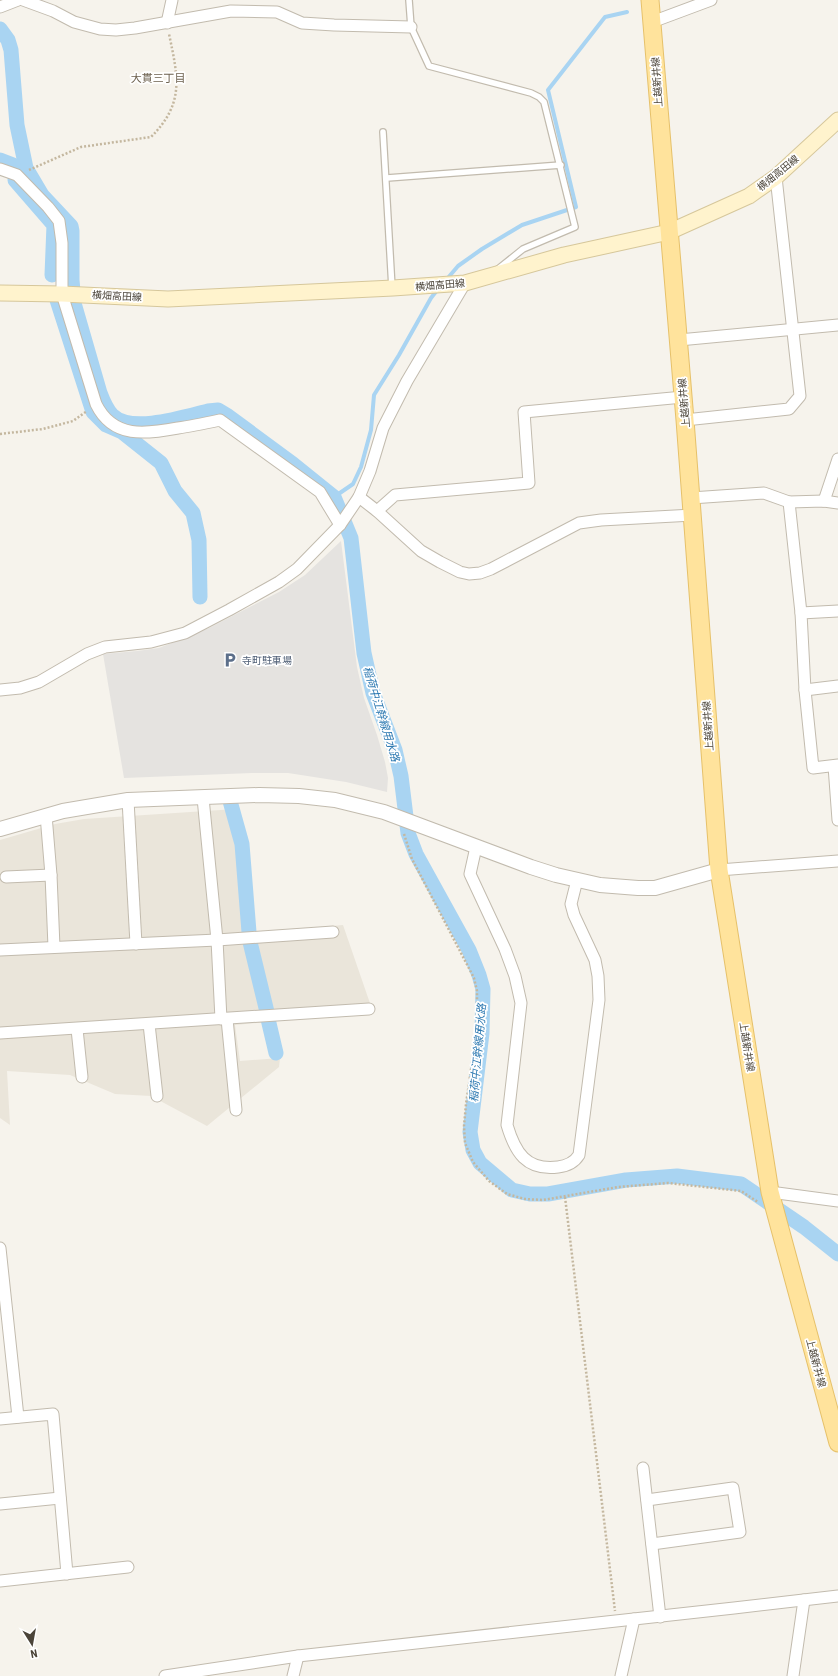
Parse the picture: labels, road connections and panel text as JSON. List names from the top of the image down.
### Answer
{
  "streets": {
    "main road": ["上越新井線", "横畑高田線"]
  },
  "crossings": [
    ["上越新井線", "横畑高田線"]
  ],
  "districts": ["大貫三丁目"],
  "water": ["稲荷中江幹線用水路"],
  "places": {
    "parking": ["寺町駐車場"]
  },
  "north": "bottom"
}
